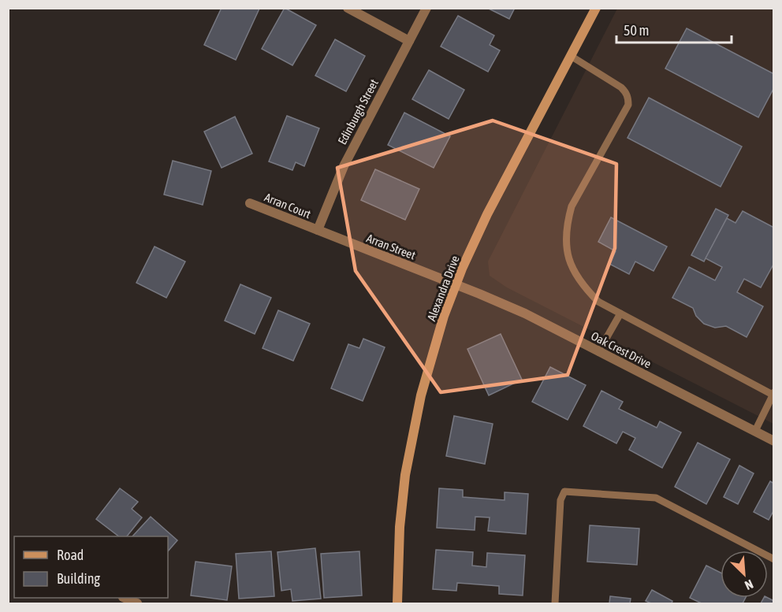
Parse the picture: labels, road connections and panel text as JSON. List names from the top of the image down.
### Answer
{
  "streets": {
    "street": [
      "Edinburgh Street",
      "Arran Court",
      "Arran Street",
      "Alexandra Drive",
      "Oak Crest Drive"
    ]
  },
  "crossings": [
    ["Edinburgh Street", "Arran Court"],
    ["Edinburgh Street", "Arran Street"],
    ["Arran Court", "Arran Street"],
    ["Arran Street", "Alexandra Drive"],
    ["Arran Street", "Oak Crest Drive"],
    ["Alexandra Drive", "Oak Crest Drive"]
  ],
  "legend": ["Road", "Building"],
  "scale_bar": "50 m",
  "north": "bottom right"
}
